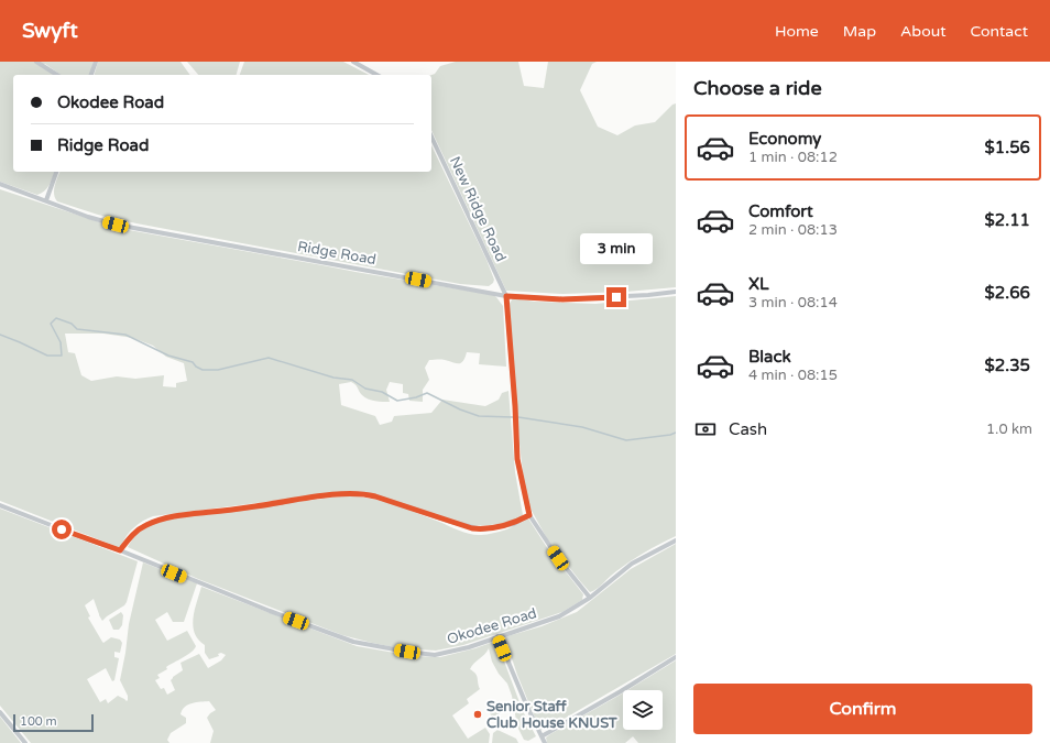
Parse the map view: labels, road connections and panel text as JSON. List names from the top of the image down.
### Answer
{
  "streets": {
    "street": ["New Ridge Road", "Ridge Road", "Okodee Road"]
  },
  "crossings": [
    ["New Ridge Road", "Ridge Road"]
  ],
  "places": ["Senior Staff Club House KNUST"],
  "scale_bar": "100 m",
  "page": {
    "header": "Swyft",
    "nav": [
      "Home",
      "Map",
      "About",
      "Contact"
    ],
    "heading": "Choose a ride",
    "banner": ["Okodee Road", "Ridge Road"],
    "list": [
      {
        "name": "Economy",
        "note": "1 min · 08:12",
        "value": "$1.56"
      },
      {
        "name": "Comfort",
        "note": "2 min · 08:13",
        "value": "$2.11"
      },
      {
        "name": "XL",
        "note": "3 min · 08:14",
        "value": "$2.66"
      },
      {
        "name": "Black",
        "note": "4 min · 08:15",
        "value": "$2.35"
      }
    ],
    "bubble": "3 min",
    "pay": ["Cash", "1.0 km"],
    "buttons": "Confirm",
    "scale": "100 m"
  }
}
